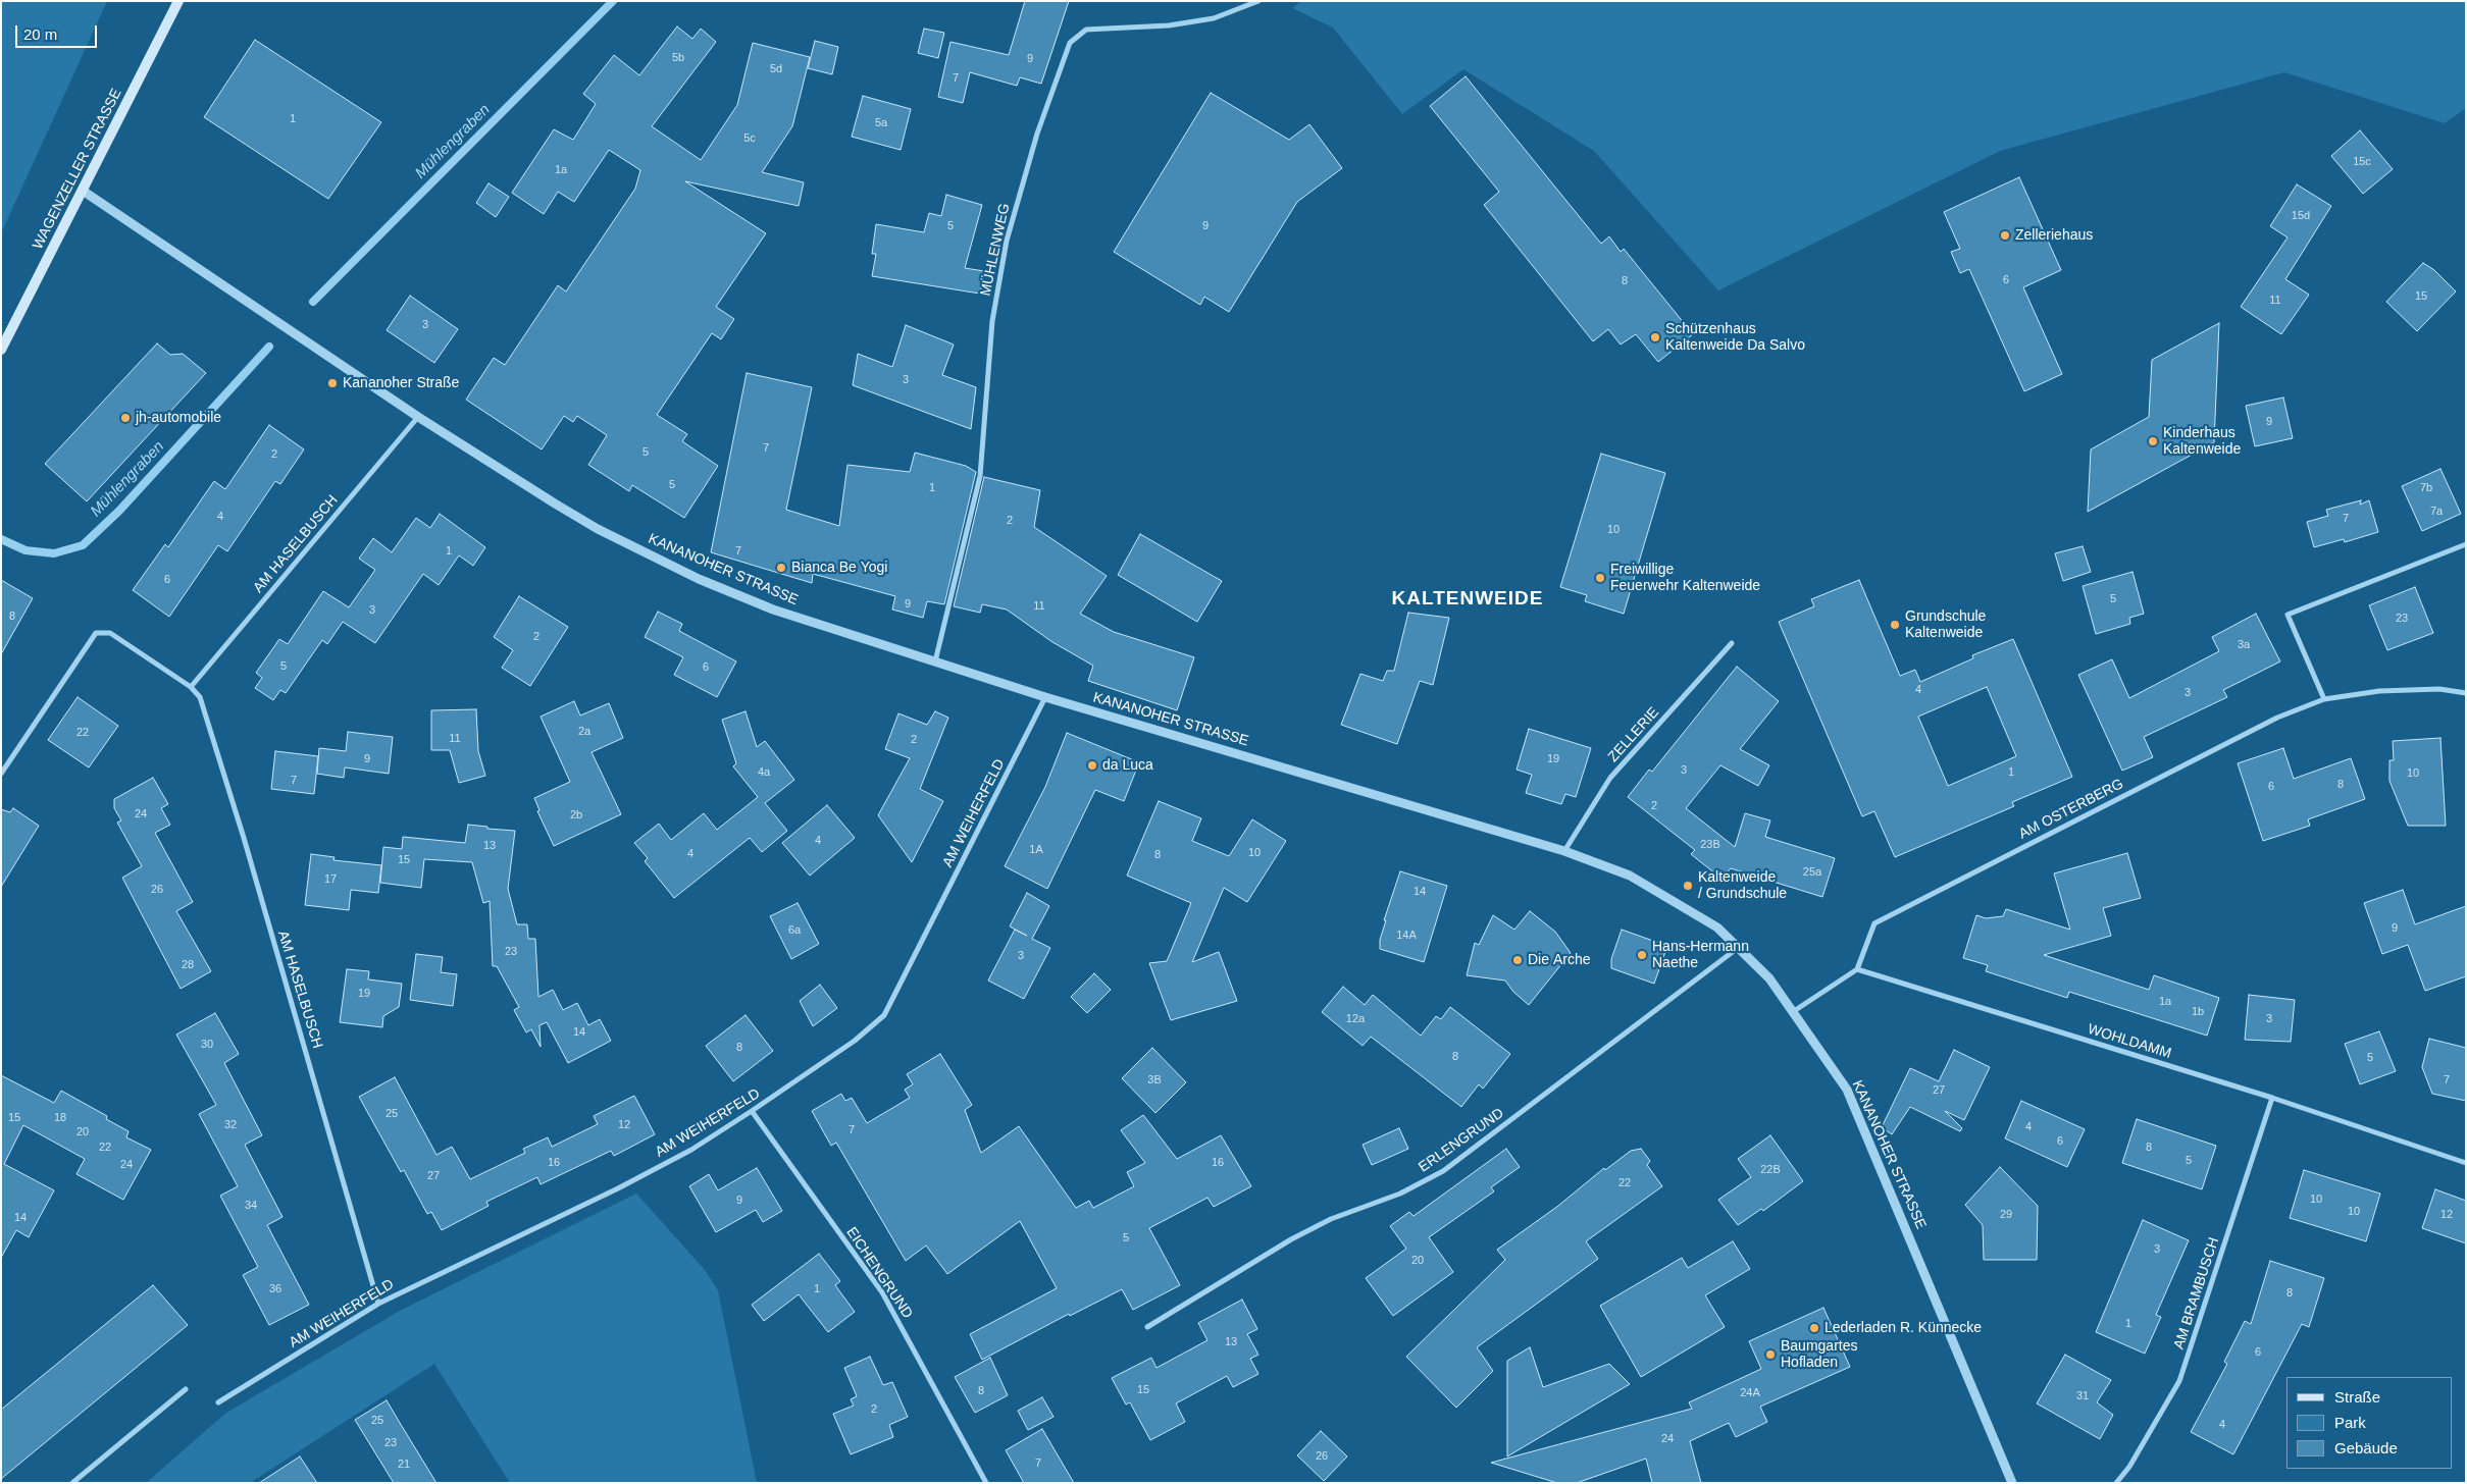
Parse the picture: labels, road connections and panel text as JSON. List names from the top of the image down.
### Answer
{
  "streets": {
    "main road": ["WAGENZELLER STRASSE"],
    "street": [
      "MÜHLENWEG",
      "AM HASELBUSCH",
      "KANANOHER STRASSE",
      "ZELLERIE",
      "AM OSTERBERG",
      "AM WEIHERFELD",
      "WOHLDAMM",
      "ERLENGRUND",
      "EICHENGRUND",
      "AM BRAMBUSCH"
    ]
  },
  "crossings": [
    ["WAGENZELLER STRASSE", "KANANOHER STRASSE"],
    ["MÜHLENWEG", "KANANOHER STRASSE"],
    ["AM HASELBUSCH", "KANANOHER STRASSE"],
    ["AM HASELBUSCH", "AM WEIHERFELD"],
    ["KANANOHER STRASSE", "ZELLERIE"],
    ["KANANOHER STRASSE", "AM WEIHERFELD"],
    ["KANANOHER STRASSE", "ERLENGRUND"],
    ["AM OSTERBERG", "WOHLDAMM"],
    ["AM WEIHERFELD", "EICHENGRUND"],
    ["WOHLDAMM", "AM BRAMBUSCH"]
  ],
  "districts": ["KALTENWEIDE"],
  "water": ["Mühlengraben"],
  "places": [
    "Zelleriehaus",
    "Schützenhaus Kaltenweide Da Salvo",
    "Kananoher Straße",
    "jh-automobile",
    "Kinderhaus Kaltenweide",
    "Bianca Be Yogi",
    "Freiwillige Feuerwehr Kaltenweide",
    "Grundschule Kaltenweide",
    "da Luca",
    "Kaltenweide / Grundschule",
    "Hans-Hermann Naethe",
    "Die Arche",
    "Lederladen R. Künnecke",
    "Baumgartes Hofladen"
  ],
  "house_numbers": [
    "5b",
    "9",
    "5d",
    "7",
    "1",
    "5a",
    "5c",
    "15c",
    "1a",
    "15d",
    "5",
    "9",
    "6",
    "8",
    "15",
    "11",
    "3",
    "3",
    "9",
    "7",
    "5",
    "2",
    "5",
    "1",
    "7b",
    "7a",
    "4",
    "7",
    "2",
    "10",
    "1",
    "7",
    "6",
    "5",
    "9",
    "11",
    "3",
    "8",
    "23",
    "2",
    "3a",
    "5",
    "6",
    "4",
    "3",
    "2a",
    "22",
    "11",
    "2",
    "9",
    "19",
    "3",
    "4a",
    "1",
    "10",
    "7",
    "8",
    "6",
    "2",
    "24",
    "2b",
    "4",
    "23B",
    "13",
    "1A",
    "10",
    "4",
    "8",
    "15",
    "25a",
    "17",
    "26",
    "14",
    "9",
    "6a",
    "14A",
    "23",
    "3",
    "28",
    "19",
    "1a",
    "1b",
    "12a",
    "3",
    "14",
    "30",
    "8",
    "8",
    "5",
    "3B",
    "7",
    "27",
    "25",
    "15",
    "18",
    "32",
    "12",
    "4",
    "7",
    "20",
    "6",
    "22",
    "8",
    "5",
    "16",
    "16",
    "24",
    "22B",
    "27",
    "22",
    "10",
    "9",
    "34",
    "10",
    "29",
    "12",
    "14",
    "5",
    "3",
    "20",
    "36",
    "1",
    "8",
    "1",
    "13",
    "6",
    "15",
    "8",
    "24A",
    "31",
    "2",
    "25",
    "4",
    "24",
    "23",
    "26",
    "7",
    "21"
  ],
  "legend": ["Straße", "Park", "Gebäude"],
  "scale_bar": "20 m"
}
